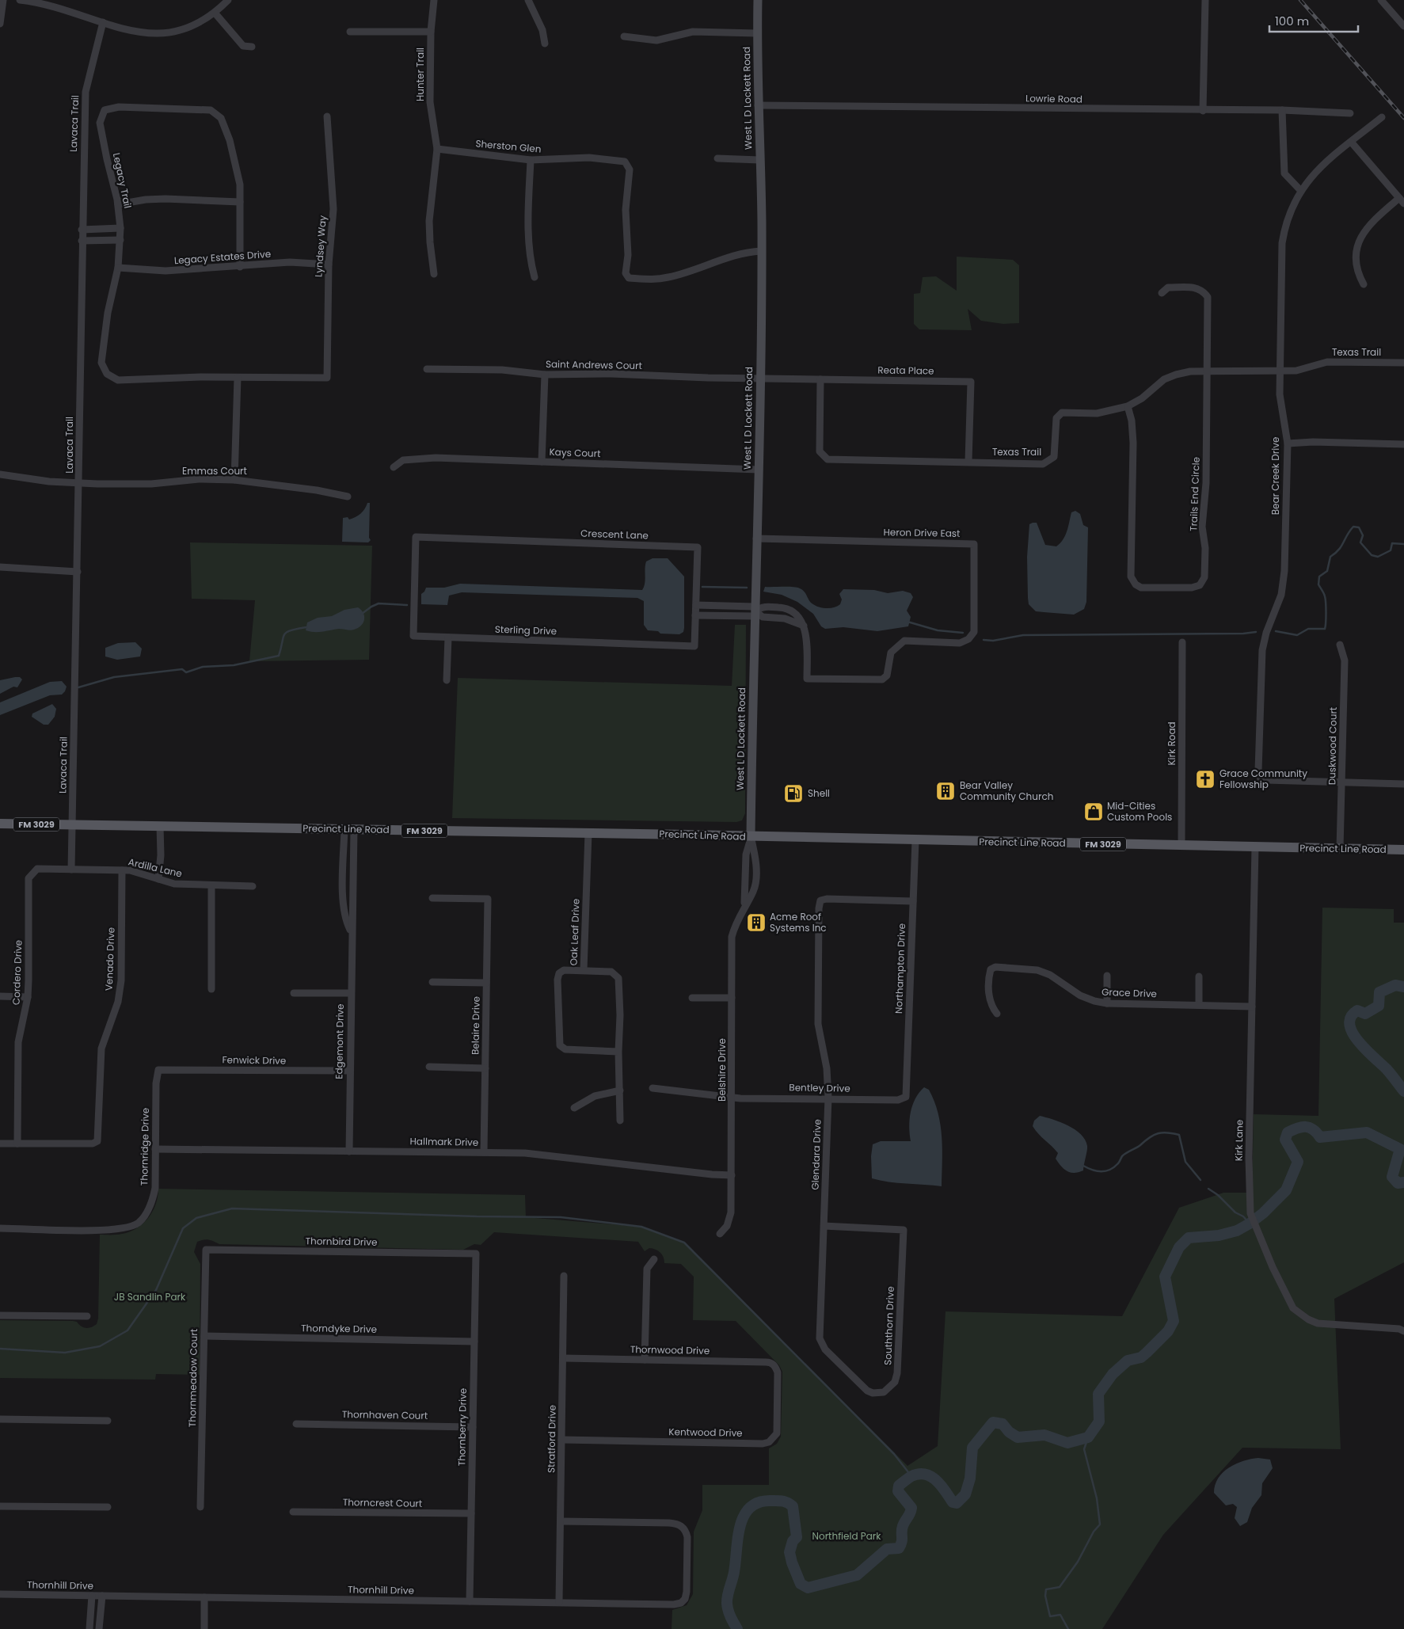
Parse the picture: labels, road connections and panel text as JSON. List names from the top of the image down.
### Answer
{
  "streets": {
    "main road": ["West L D Lockett Road", "FM 3029", "Precinct Line Road"],
    "street": [
      "Hunter Trail",
      "Lowrie Road",
      "Lavaca Trail",
      "Sherston Glen",
      "Legacy Trail",
      "Lyndsey Way",
      "Legacy Estates Drive",
      "Texas Trail",
      "Saint Andrews Court",
      "Reata Place",
      "Kays Court",
      "Emmas Court",
      "Bear Creek Drive",
      "Trails End Circle",
      "Heron Drive East",
      "Crescent Lane",
      "Sterling Drive",
      "Kirk Road",
      "Duskwood Court",
      "Ardilla Lane",
      "Oak Leaf Drive",
      "Venado Drive",
      "Northampton Drive",
      "Cordero Drive",
      "Grace Drive",
      "Belaire Drive",
      "Edgemont Drive",
      "Fenwick Drive",
      "Belshire Drive",
      "Bentley Drive",
      "Kirk Lane",
      "Hallmark Drive",
      "Thornridge Drive",
      "Glendara Drive",
      "Thornbird Drive",
      "Souththorn Drive",
      "Thorndyke Drive",
      "Thornwood Drive",
      "Thornmeadow Court",
      "Thornhaven Court",
      "Thornberry Drive",
      "Kentwood Drive",
      "Stratford Drive",
      "Thorncrest Court",
      "Thornhill Drive"
    ]
  },
  "crossings": [
    ["Hunter Trail", "Sherston Glen"],
    ["West L D Lockett Road", "Lowrie Road"],
    ["West L D Lockett Road", "Sherston Glen"],
    ["West L D Lockett Road", "Saint Andrews Court"],
    ["West L D Lockett Road", "Reata Place"],
    ["West L D Lockett Road", "Kays Court"],
    ["West L D Lockett Road", "Heron Drive East"],
    ["West L D Lockett Road", "Precinct Line Road"],
    ["West L D Lockett Road", "Belshire Drive"],
    ["Lavaca Trail", "Emmas Court"],
    ["Lavaca Trail", "Precinct Line Road"],
    ["Lavaca Trail", "Ardilla Lane"],
    ["Legacy Trail", "Lyndsey Way"],
    ["Legacy Trail", "Legacy Estates Drive"],
    ["Lyndsey Way", "Legacy Estates Drive"],
    ["Texas Trail", "Reata Place"],
    ["Texas Trail", "Bear Creek Drive"],
    ["Texas Trail", "Trails End Circle"],
    ["Saint Andrews Court", "Reata Place"],
    ["Bear Creek Drive", "Duskwood Court"],
    ["Crescent Lane", "Sterling Drive"],
    ["Kirk Road", "Precinct Line Road"],
    ["Duskwood Court", "Precinct Line Road"],
    ["Precinct Line Road", "Oak Leaf Drive"],
    ["Precinct Line Road", "Northampton Drive"],
    ["Precinct Line Road", "Edgemont Drive"],
    ["Precinct Line Road", "Belshire Drive"],
    ["Precinct Line Road", "Kirk Lane"],
    ["Ardilla Lane", "Venado Drive"],
    ["Ardilla Lane", "Cordero Drive"],
    ["Venado Drive", "Cordero Drive"],
    ["Northampton Drive", "Bentley Drive"],
    ["Northampton Drive", "Glendara Drive"],
    ["Grace Drive", "Kirk Lane"],
    ["Belaire Drive", "Hallmark Drive"],
    ["Edgemont Drive", "Fenwick Drive"],
    ["Edgemont Drive", "Hallmark Drive"],
    ["Fenwick Drive", "Thornridge Drive"],
    ["Belshire Drive", "Bentley Drive"],
    ["Belshire Drive", "Hallmark Drive"],
    ["Bentley Drive", "Glendara Drive"],
    ["Hallmark Drive", "Thornridge Drive"],
    ["Glendara Drive", "Souththorn Drive"],
    ["Thornbird Drive", "Thornmeadow Court"],
    ["Thornbird Drive", "Thornberry Drive"],
    ["Thorndyke Drive", "Thornmeadow Court"],
    ["Thorndyke Drive", "Thornberry Drive"],
    ["Thornwood Drive", "Kentwood Drive"],
    ["Thornwood Drive", "Stratford Drive"],
    ["Thornhaven Court", "Thornberry Drive"],
    ["Thornberry Drive", "Thorncrest Court"],
    ["Thornberry Drive", "Thornhill Drive"],
    ["Kentwood Drive", "Stratford Drive"],
    ["Stratford Drive", "Thornhill Drive"]
  ],
  "parks": ["JB Sandlin Park", "Northfield Park"],
  "places": {
    "church": ["Grace Community Fellowship"],
    "building": ["Bear Valley Community Church", "Acme Roof Systems Inc"],
    "fuel station": ["Shell"],
    "shop": ["Mid-Cities Custom Pools"]
  },
  "scale_bar": "100 m"
}
